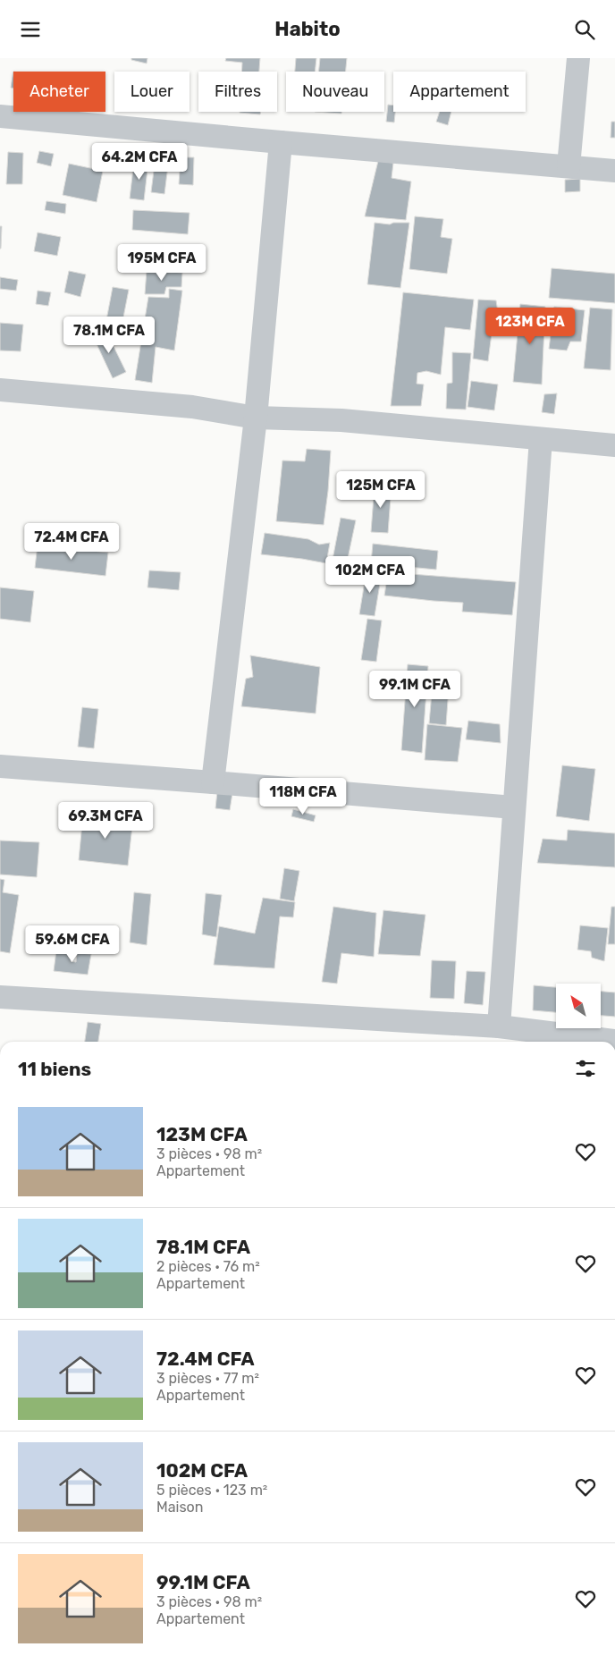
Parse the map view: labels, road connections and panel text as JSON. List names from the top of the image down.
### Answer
{
  "north": "top left",
  "page": {
    "header": "Habito",
    "chip": [
      "Acheter",
      "Louer",
      "Filtres",
      "Nouveau",
      "Appartement"
    ],
    "price": [
      "64.2M CFA",
      "195M CFA",
      "123M CFA",
      "78.1M CFA",
      "125M CFA",
      "72.4M CFA",
      "102M CFA",
      "99.1M CFA",
      "118M CFA",
      "69.3M CFA",
      "59.6M CFA"
    ],
    "heading": "11 biens",
    "list": [
      {
        "name": "123M CFA",
        "note": "3 pièces · 98 m² · Appartement"
      },
      {
        "name": "78.1M CFA",
        "note": "2 pièces · 76 m² · Appartement"
      },
      {
        "name": "72.4M CFA",
        "note": "3 pièces · 77 m² · Appartement"
      },
      {
        "name": "102M CFA",
        "note": "5 pièces · 123 m² · Maison"
      },
      {
        "name": "99.1M CFA",
        "note": "3 pièces · 98 m² · Appartement"
      }
    ]
  }
}
